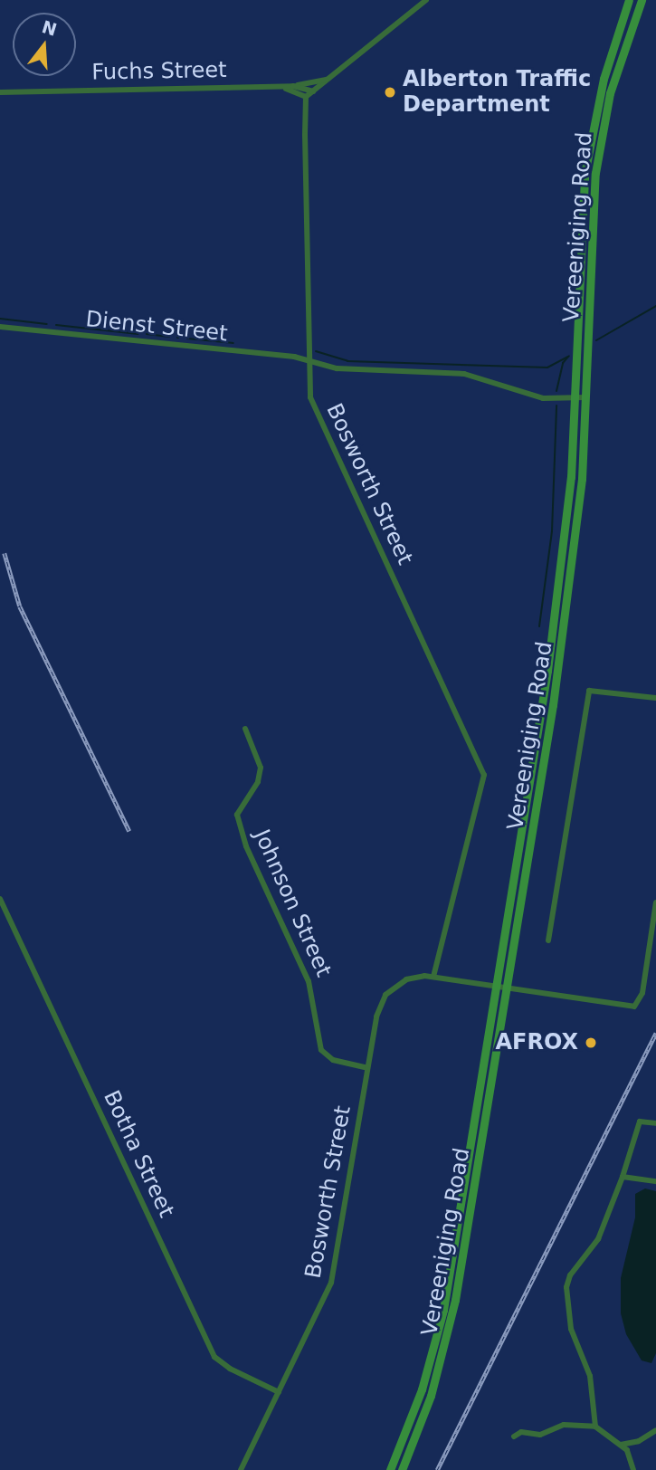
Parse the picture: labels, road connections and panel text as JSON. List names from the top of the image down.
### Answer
{
  "streets": {
    "main road": ["Vereeniging Road"],
    "street": [
      "Fuchs Street",
      "Dienst Street",
      "Bosworth Street",
      "Johnson Street",
      "Botha Street"
    ]
  },
  "crossings": [
    ["Fuchs Street", "Bosworth Street"],
    ["Vereeniging Road", "Dienst Street"],
    ["Vereeniging Road", "Bosworth Street"],
    ["Dienst Street", "Bosworth Street"],
    ["Bosworth Street", "Johnson Street"],
    ["Bosworth Street", "Botha Street"]
  ],
  "places": ["Alberton Traffic Department", "AFROX"],
  "north": "top"
}
